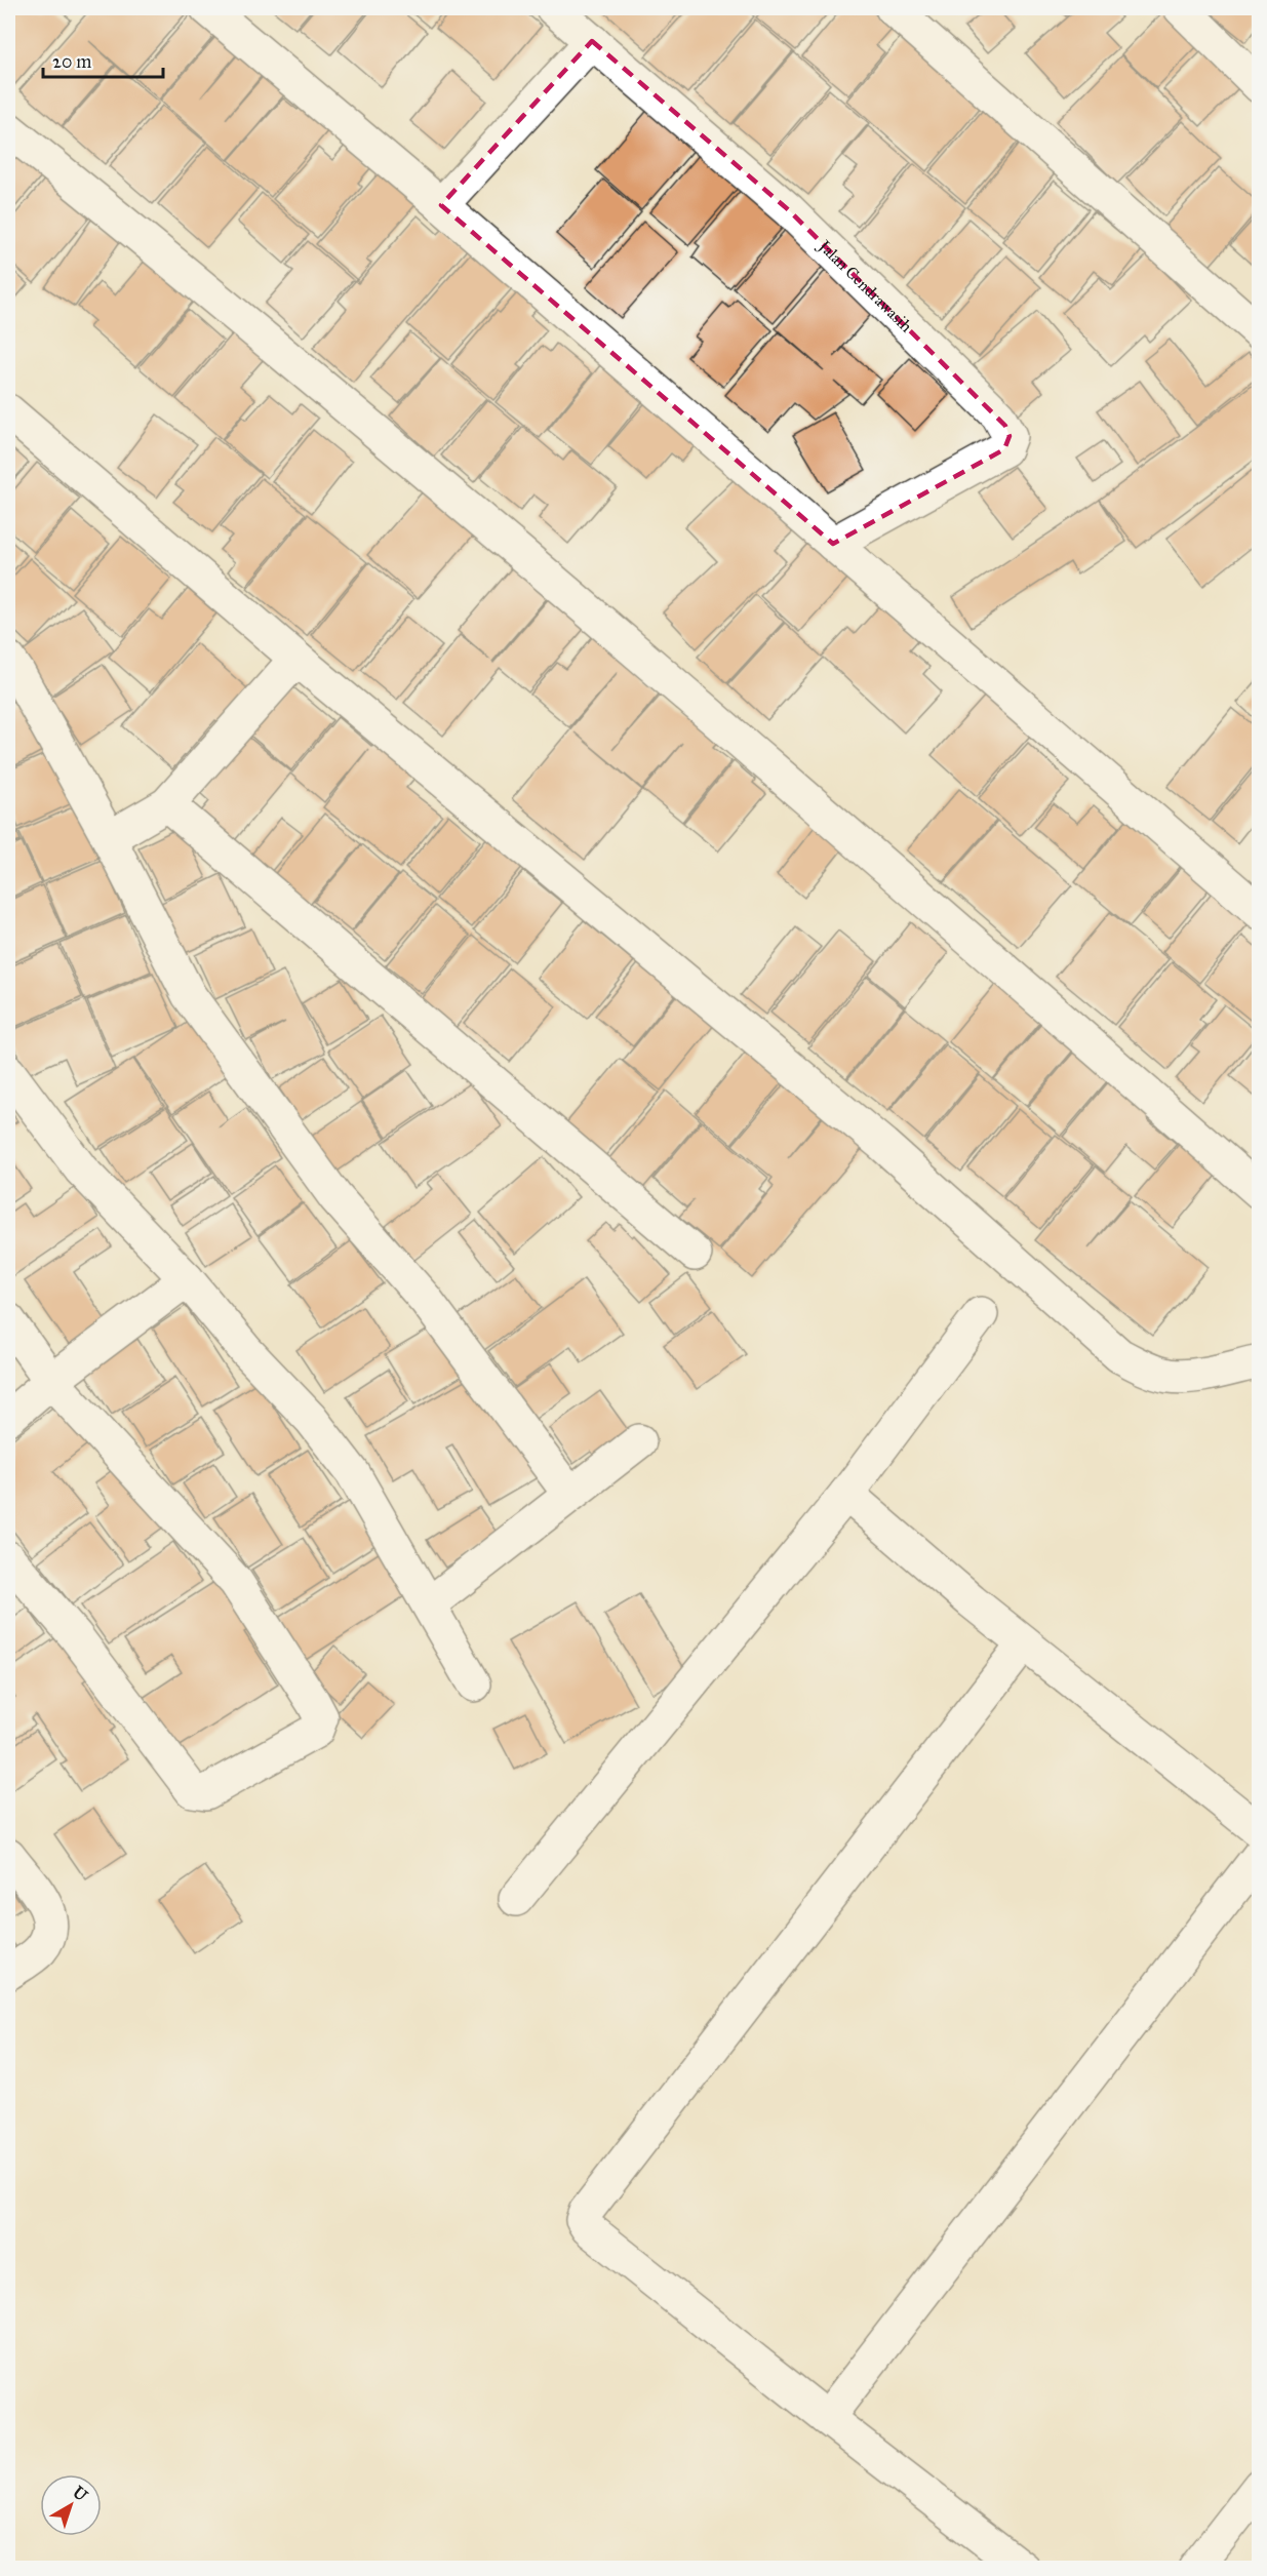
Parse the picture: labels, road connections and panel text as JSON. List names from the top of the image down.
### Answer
{
  "streets": {
    "street": ["Jalan Cendrawasih"]
  },
  "scale_bar": "20 m",
  "north": "top right"
}
